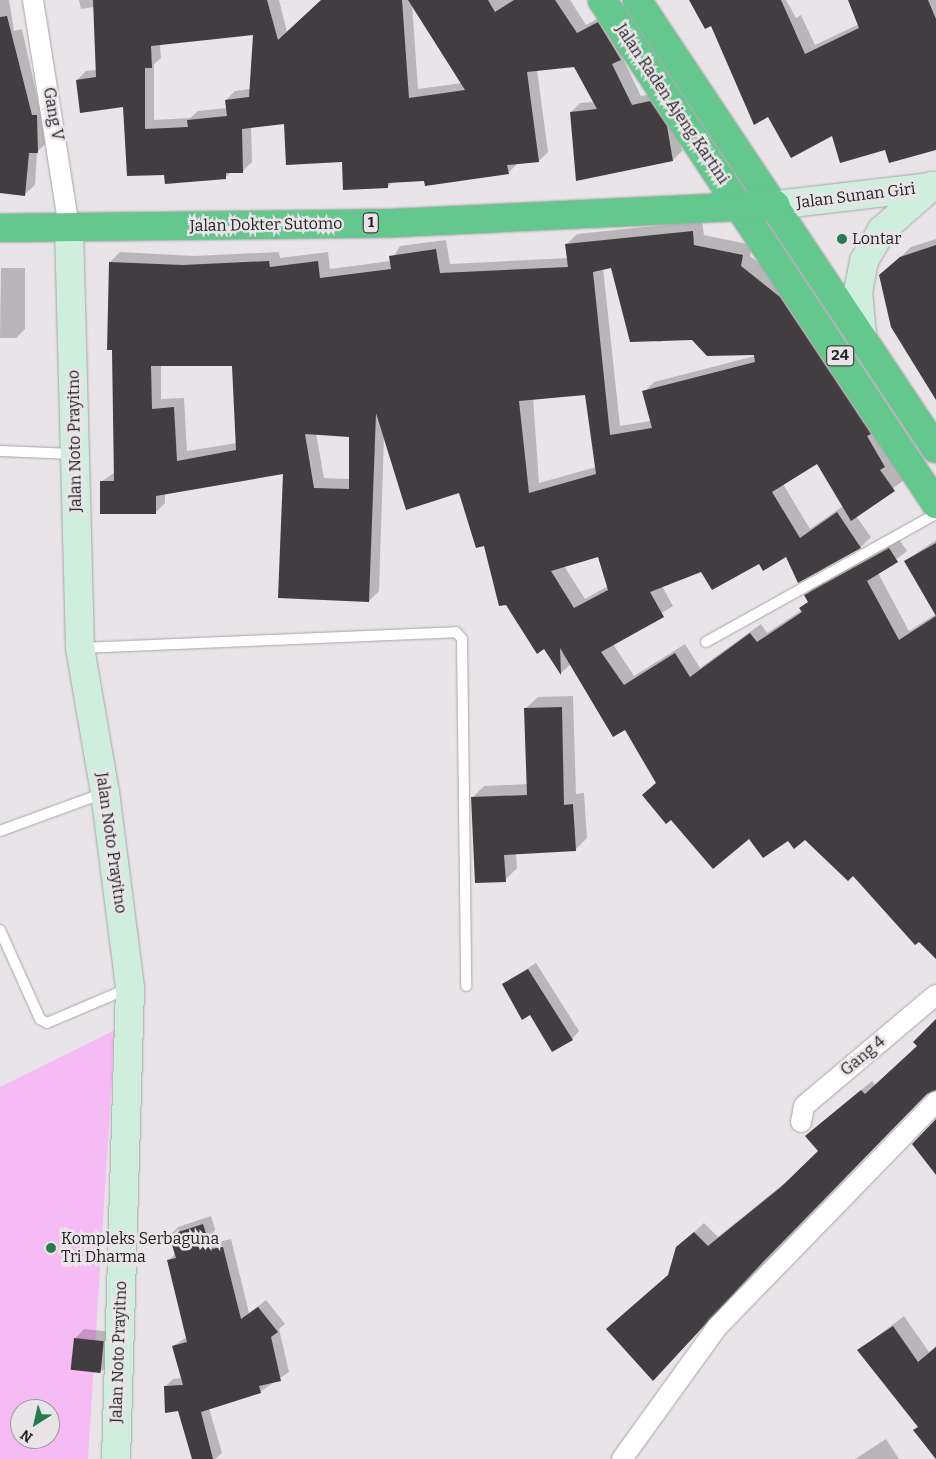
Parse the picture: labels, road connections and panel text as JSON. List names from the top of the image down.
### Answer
{
  "streets": {
    "highway": [
      "Jalan Raden Ajeng Kartini",
      "1",
      "Jalan Dokter Sutomo",
      "24"
    ],
    "street": [
      "Gang V",
      "Jalan Sunan Giri",
      "Jalan Noto Prayitno",
      "Gang 4"
    ]
  },
  "crossings": [
    ["Jalan Raden Ajeng Kartini", "Jalan Sunan Giri"],
    ["Jalan Raden Ajeng Kartini", "1"],
    ["Jalan Raden Ajeng Kartini", "Jalan Dokter Sutomo"],
    ["Jalan Raden Ajeng Kartini", "24"],
    ["Gang V", "Jalan Dokter Sutomo"],
    ["Gang V", "Jalan Noto Prayitno"],
    ["Jalan Sunan Giri", "1"],
    ["Jalan Sunan Giri", "24"],
    ["1", "Jalan Dokter Sutomo"],
    ["1", "24"],
    ["Jalan Dokter Sutomo", "24"],
    ["Jalan Dokter Sutomo", "Jalan Noto Prayitno"]
  ],
  "places": ["Lontar", "Kompleks Serbaguna Tri Dharma"],
  "north": "bottom left"
}
